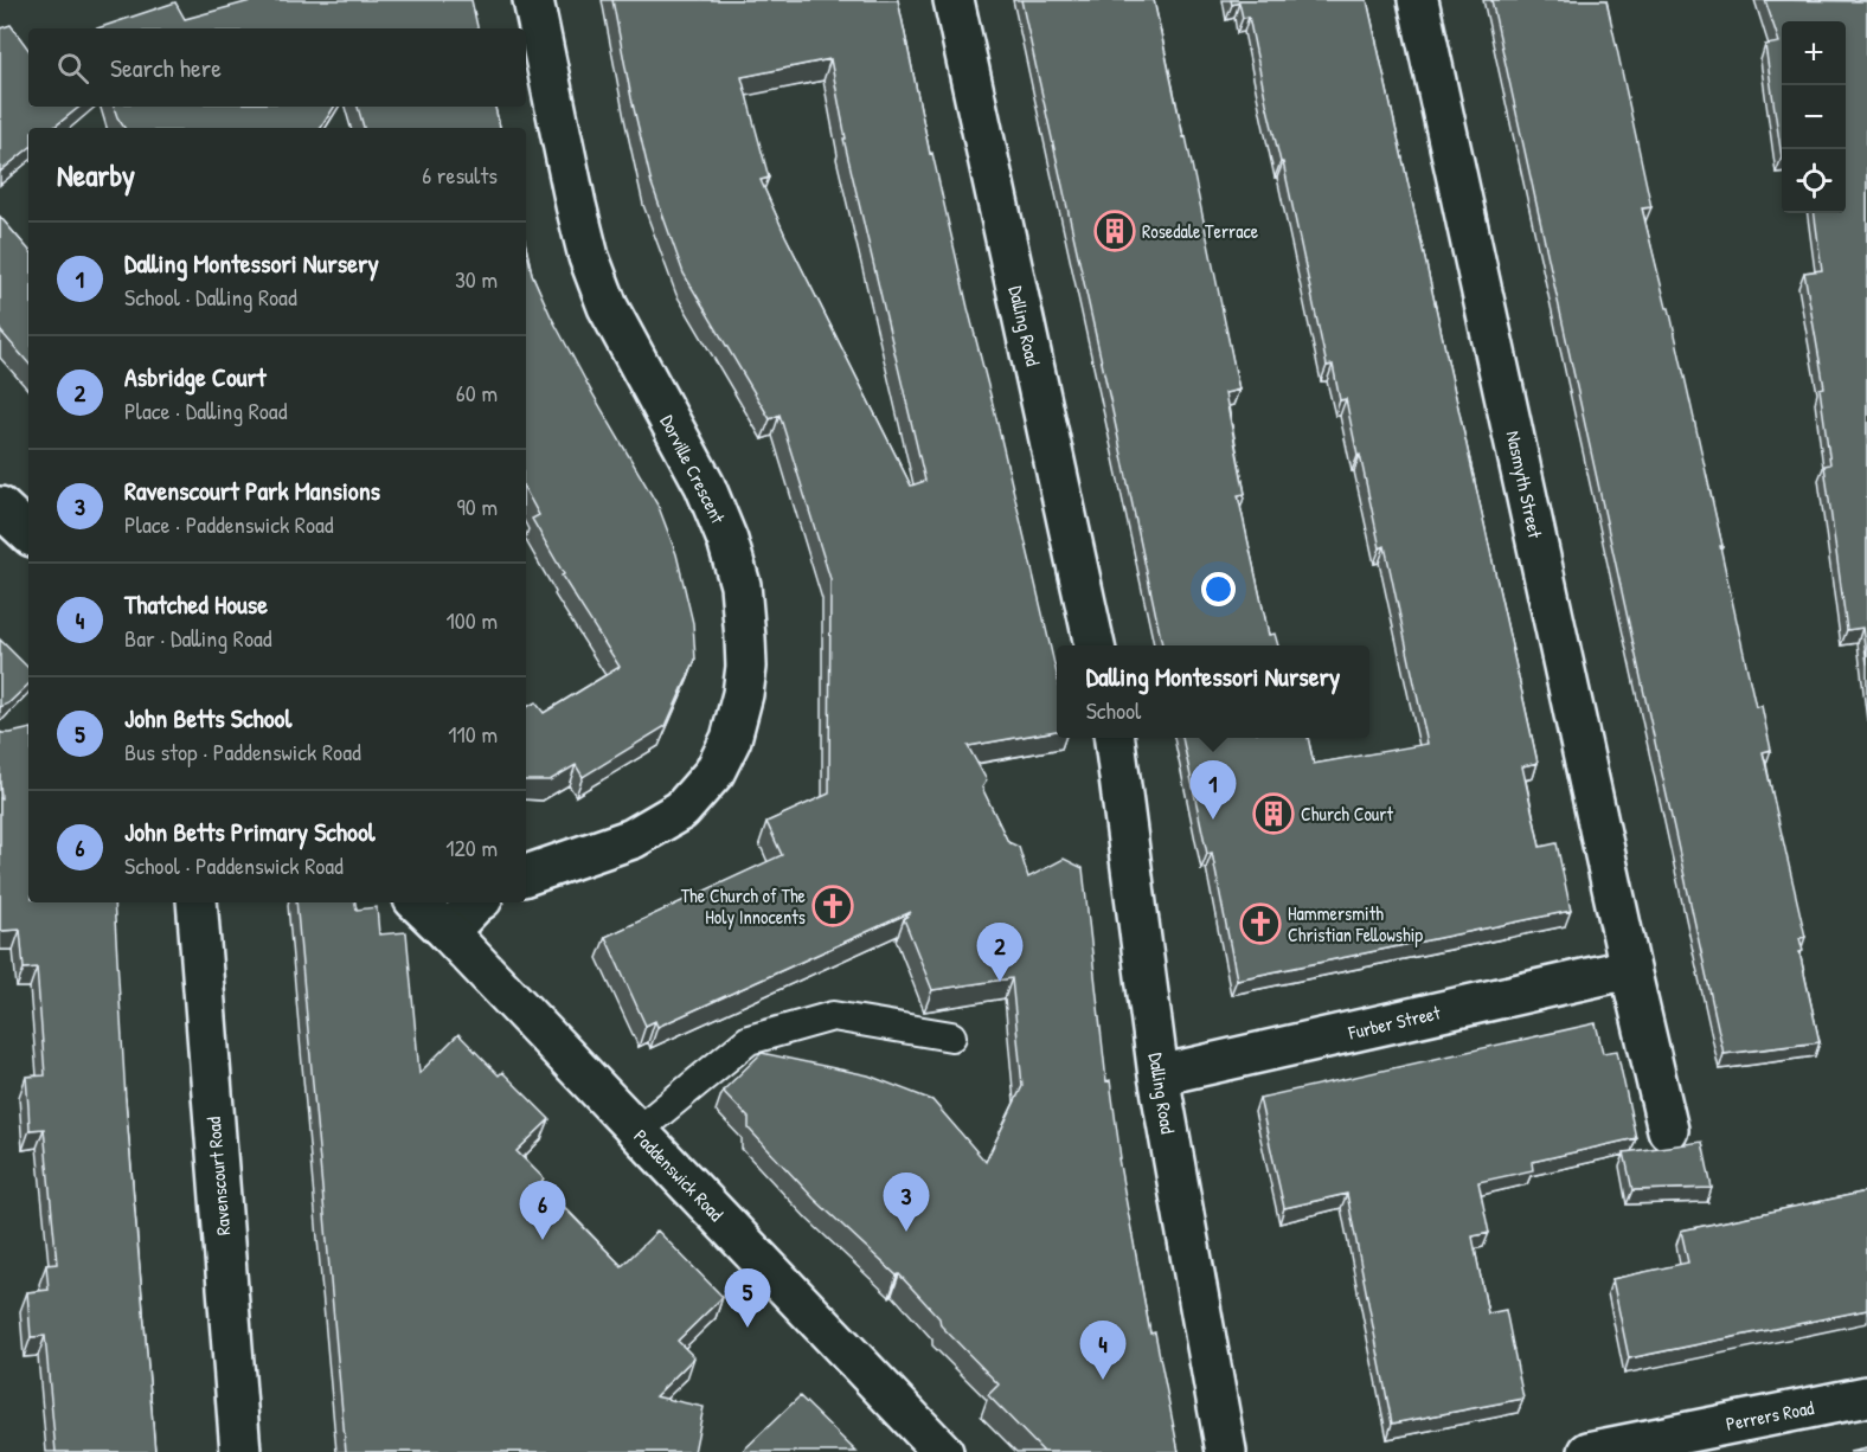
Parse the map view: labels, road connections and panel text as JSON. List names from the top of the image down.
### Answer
{
  "streets": {
    "street": [
      "Dalling Road",
      "Dorville Crescent",
      "Nasmyth Street",
      "Furber Street",
      "Paddenswick Road",
      "Ravenscourt Road",
      "Perrers Road"
    ]
  },
  "crossings": [
    ["Dalling Road", "Furber Street"],
    ["Nasmyth Street", "Furber Street"]
  ],
  "places": {
    "building": ["Rosedale Terrace", "Church Court"],
    "church": ["The Church of The Holy Innocents", "Hammersmith Christian Fellowship"]
  },
  "page": {
    "map_buttons": ["+", "−"],
    "search": "Search here",
    "heading": ["Nearby", "6 results"],
    "list": [
      {
        "mark": "1",
        "name": "Dalling Montessori Nursery",
        "note": "School · Dalling Road",
        "value": "30 m"
      },
      {
        "mark": "2",
        "name": "Asbridge Court",
        "note": "Place · Dalling Road",
        "value": "60 m"
      },
      {
        "mark": "3",
        "name": "Ravenscourt Park Mansions",
        "note": "Place · Paddenswick Road",
        "value": "90 m"
      },
      {
        "mark": "4",
        "name": "Thatched House",
        "note": "Bar · Dalling Road",
        "value": "100 m"
      },
      {
        "mark": "5",
        "name": "John Betts School",
        "note": "Bus stop · Paddenswick Road",
        "value": "110 m"
      },
      {
        "mark": "6",
        "name": "John Betts Primary School",
        "note": "School · Paddenswick Road",
        "value": "120 m"
      }
    ],
    "popup": ["Dalling Montessori Nursery", "School"],
    "pins": [
      "1",
      "2",
      "3",
      "6",
      "5",
      "4"
    ]
  }
}
